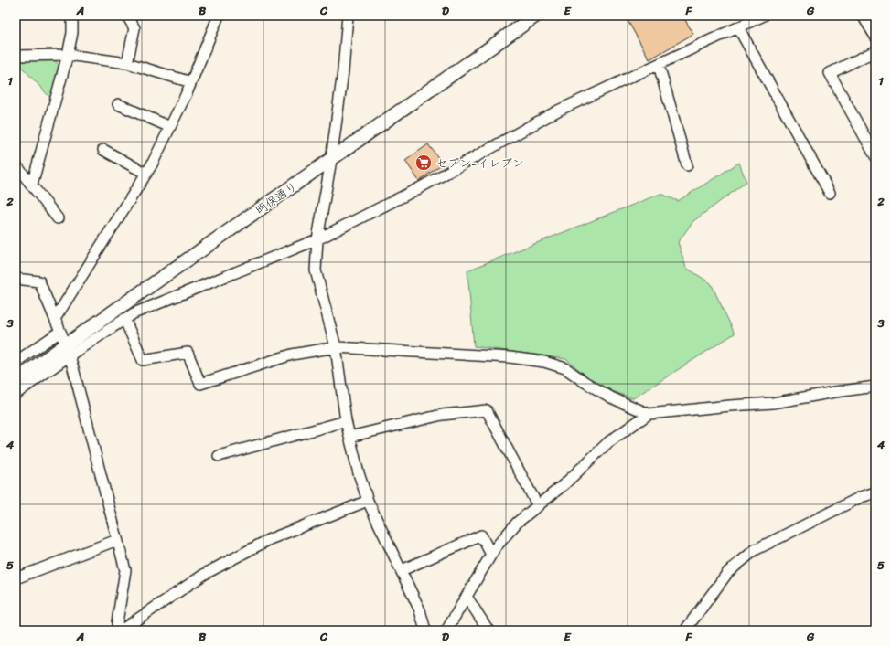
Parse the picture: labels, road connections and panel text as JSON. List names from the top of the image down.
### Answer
{
  "streets": {
    "street": ["明保通り"]
  },
  "places": {
    "supermarket": ["セブン-イレブン"]
  },
  "grid": {
    "columns": [
      "A",
      "B",
      "C",
      "D",
      "E",
      "F",
      "G"
    ],
    "rows": [
      "1",
      "2",
      "3",
      "4",
      "5"
    ]
  }
}
